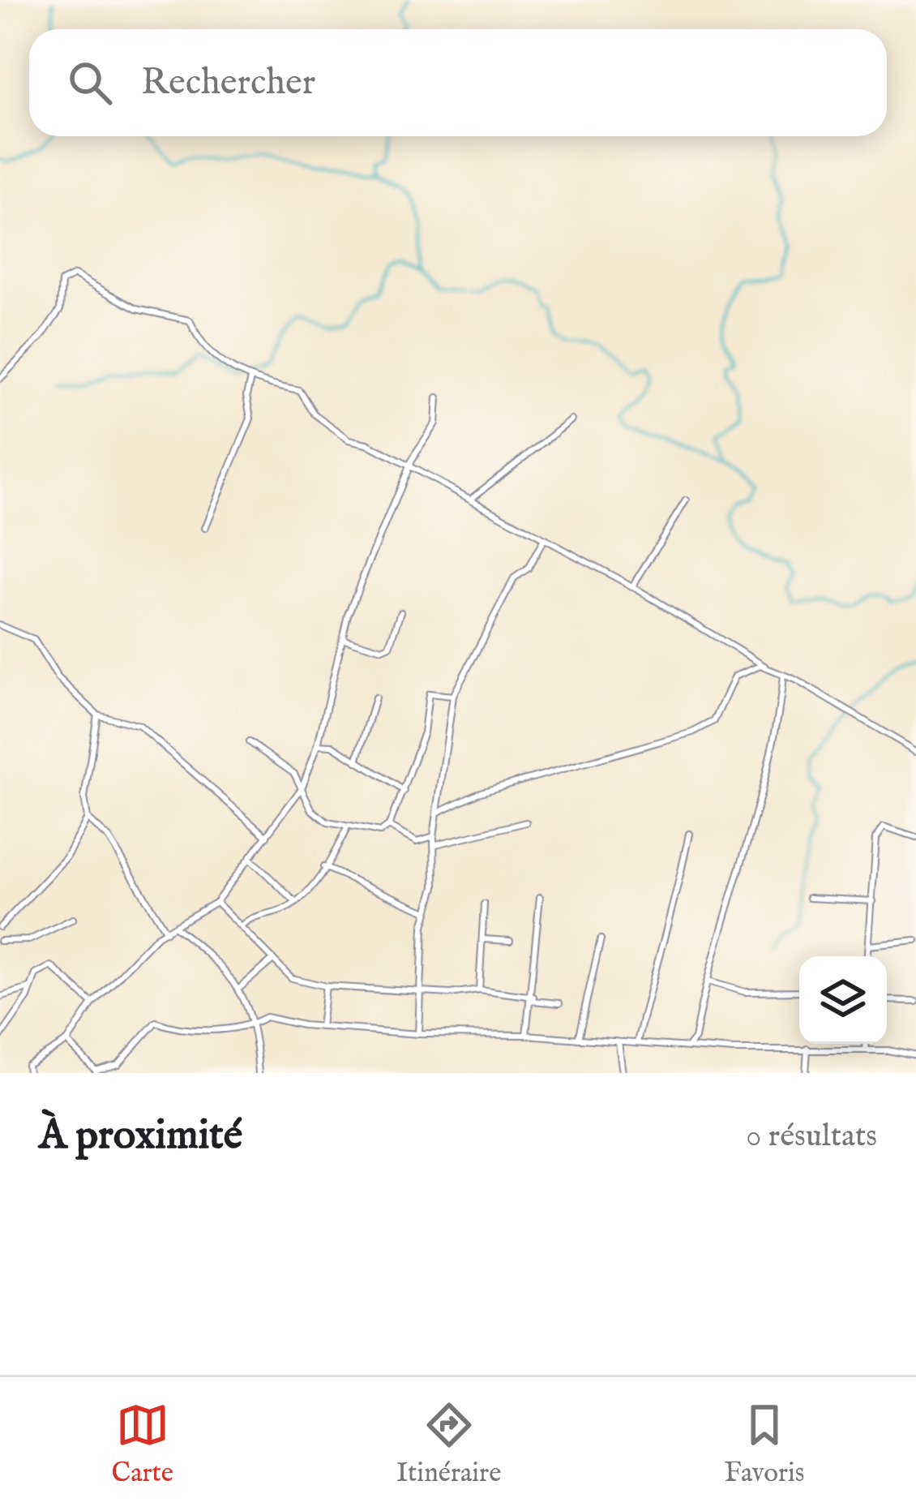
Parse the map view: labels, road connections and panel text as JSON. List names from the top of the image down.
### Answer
{
  "page": {
    "search": "Rechercher",
    "heading": ["À proximité", "0 résultats"],
    "nav": ["Carte", "Itinéraire", "Favoris"]
  }
}
